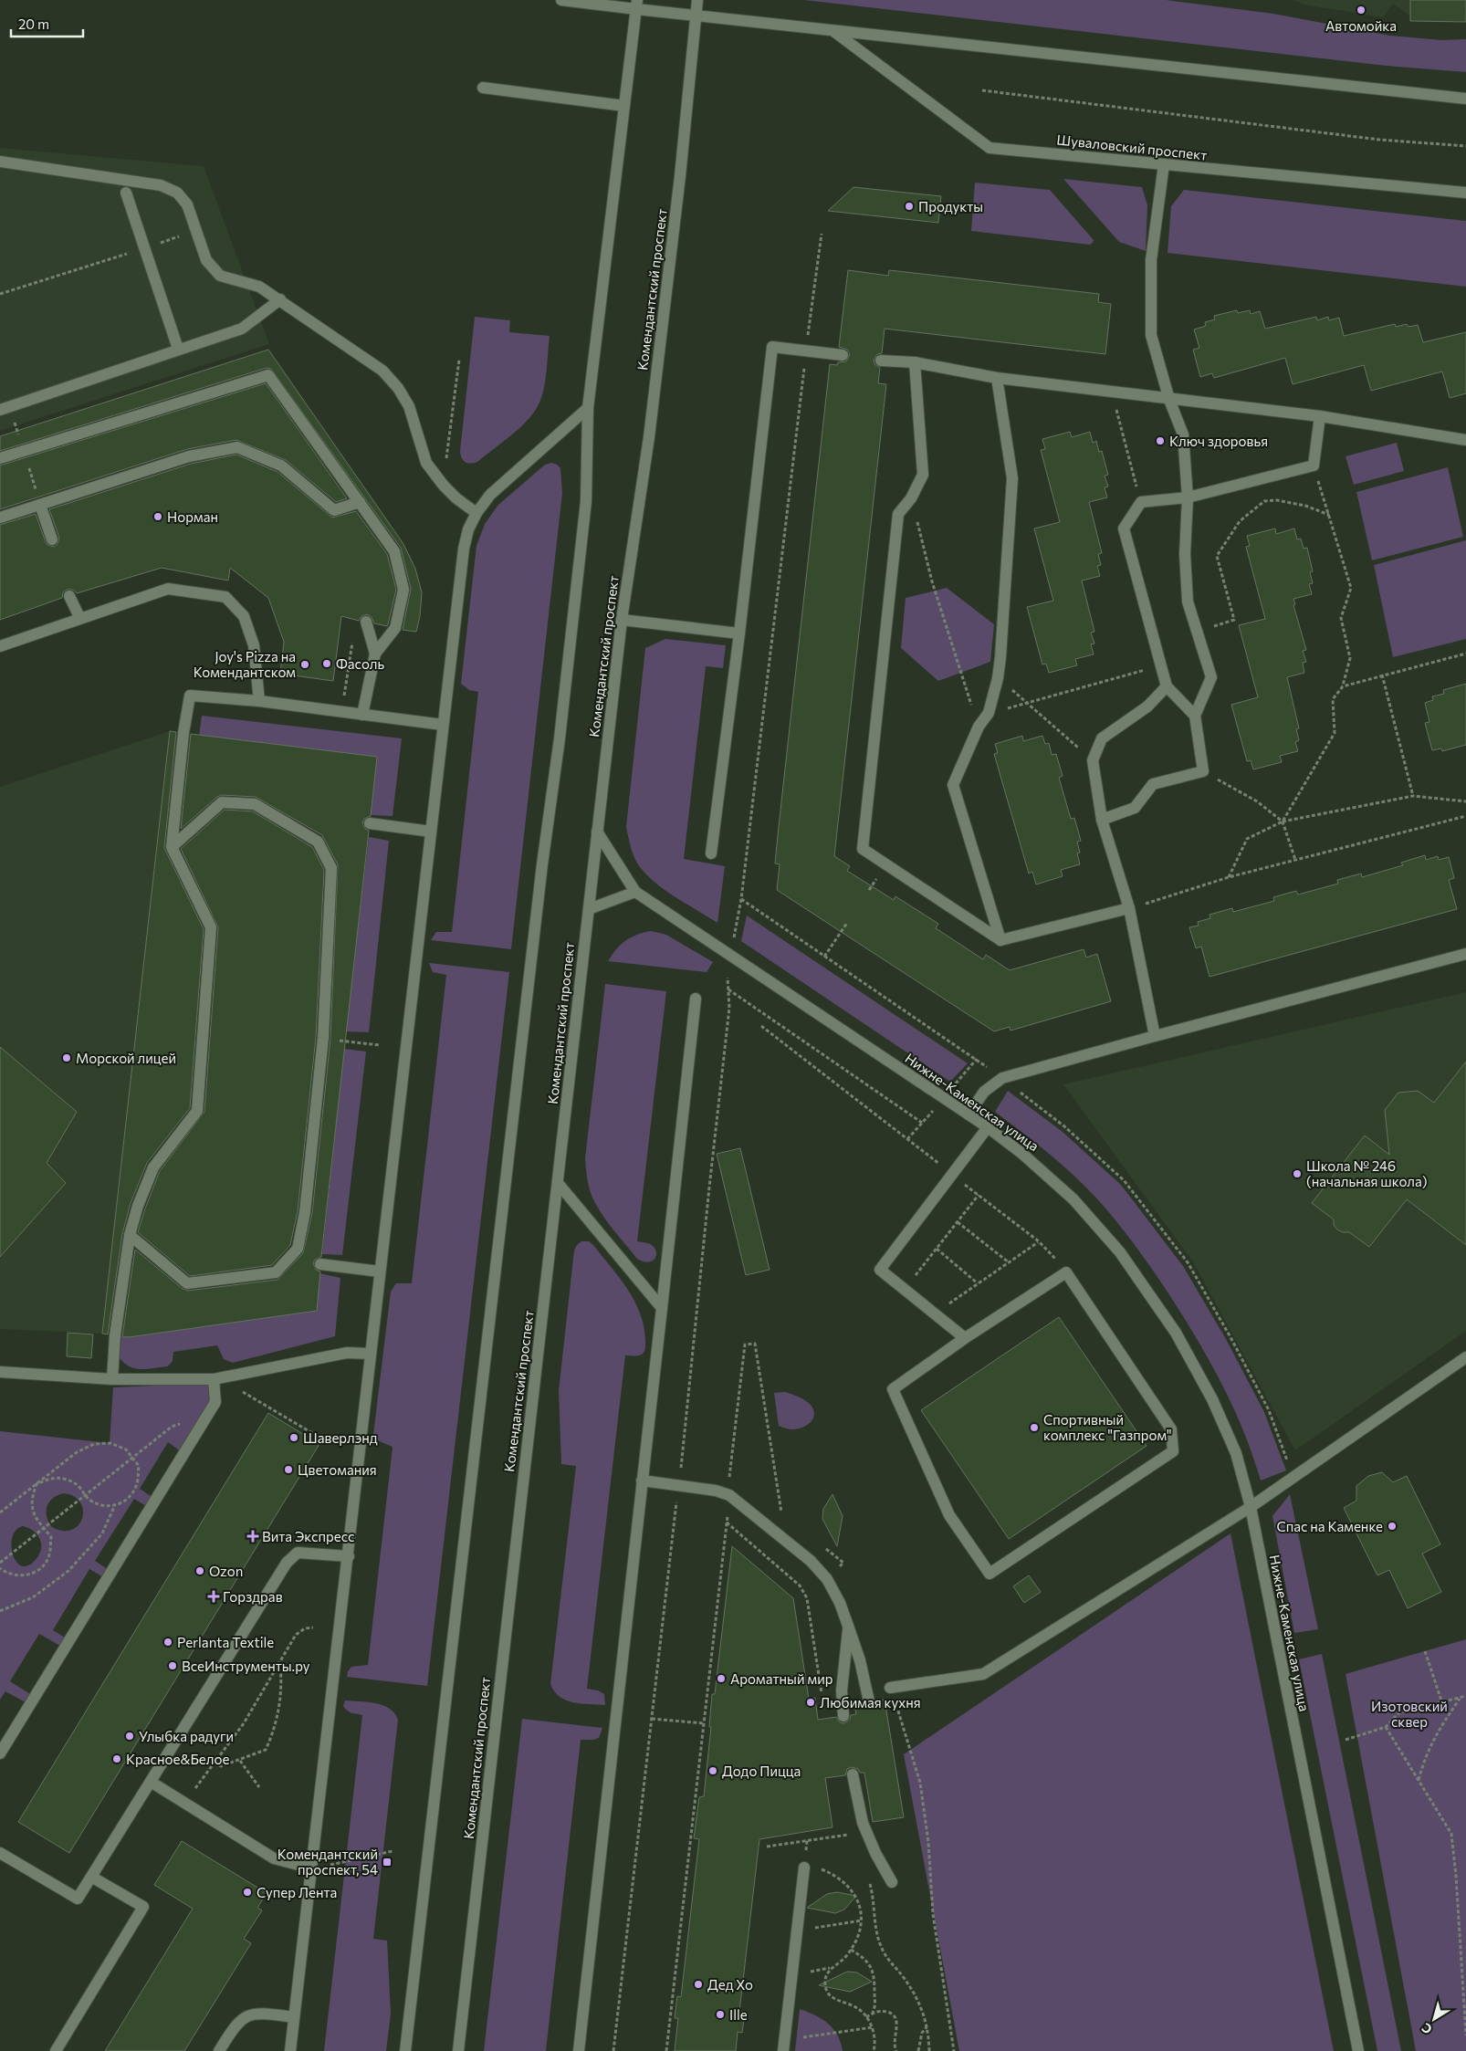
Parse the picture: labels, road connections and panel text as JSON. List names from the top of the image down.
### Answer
{
  "streets": {
    "main road": ["Шуваловский проспект", "Комендантский проспект", "Нижне-Каменская улица"]
  },
  "crossings": [
    ["Комендантский проспект", "Нижне-Каменская улица"]
  ],
  "parks": ["Изотовский сквер"],
  "places": {
    "other": [
      "Автомойка",
      "Продукты",
      "Ключ здоровья",
      "Норман",
      "Фасоль",
      "Joy's Pizza на Комендантском",
      "Морской лицей",
      "Школа № 246 (начальная школа)",
      "Спортивный комплекс \"Газпром\"",
      "Шаверлэнд",
      "Цветомания",
      "Спас на Каменке",
      "Ozon",
      "Perlanta Textile",
      "ВсеИнструменты.ру",
      "Ароматный мир",
      "Любимая кухня",
      "Улыбка радуги",
      "Красное&Белое",
      "Додо Пицца",
      "Супер Лента",
      "Дед Хо",
      "Ille"
    ],
    "health": ["Вита Экспресс", "Горздрав"],
    "transit": ["Комендантский проспект, 54"]
  },
  "scale_bar": "20 m",
  "north": "bottom left"
}
